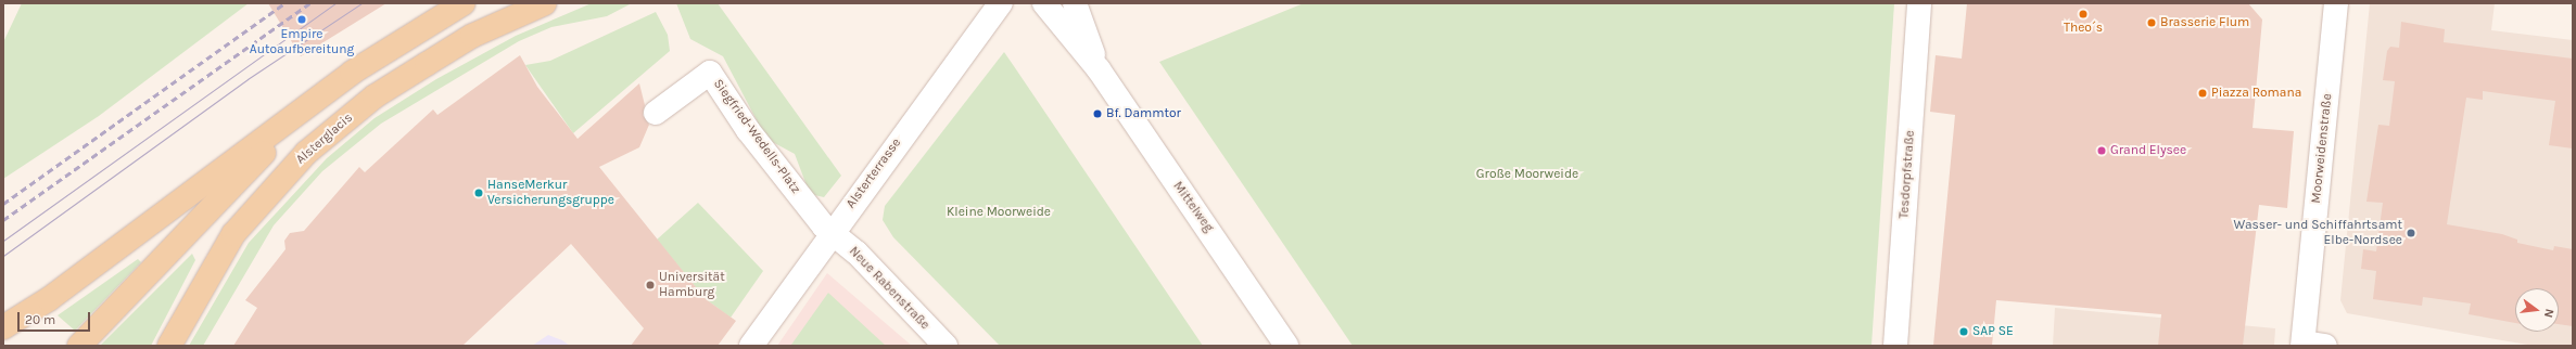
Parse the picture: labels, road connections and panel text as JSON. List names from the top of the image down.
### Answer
{
  "streets": {
    "main road": ["Alsterglacis"],
    "street": [
      "Siegfried-Wedells-Platz",
      "Moorweidenstraße",
      "Alsterterrasse",
      "Tesdorpfstraße",
      "Mittelweg",
      "Neue Rabenstraße"
    ]
  },
  "crossings": [
    ["Siegfried-Wedells-Platz", "Alsterterrasse"],
    ["Siegfried-Wedells-Platz", "Neue Rabenstraße"],
    ["Alsterterrasse", "Neue Rabenstraße"]
  ],
  "parks": ["Große Moorweide", "Kleine Moorweide"],
  "places": [
    "Theo´s",
    "Empire Autoaufbereitung",
    "Brasserie Flum",
    "Piazza Romana",
    "Bf. Dammtor",
    "Grand Elysee",
    "HanseMerkur Versicherungsgruppe",
    "Wasser- und Schiffahrtsamt Elbe-Nordsee",
    "Universität Hamburg",
    "SAP SE"
  ],
  "scale_bar": "20 m",
  "north": "right"
}
